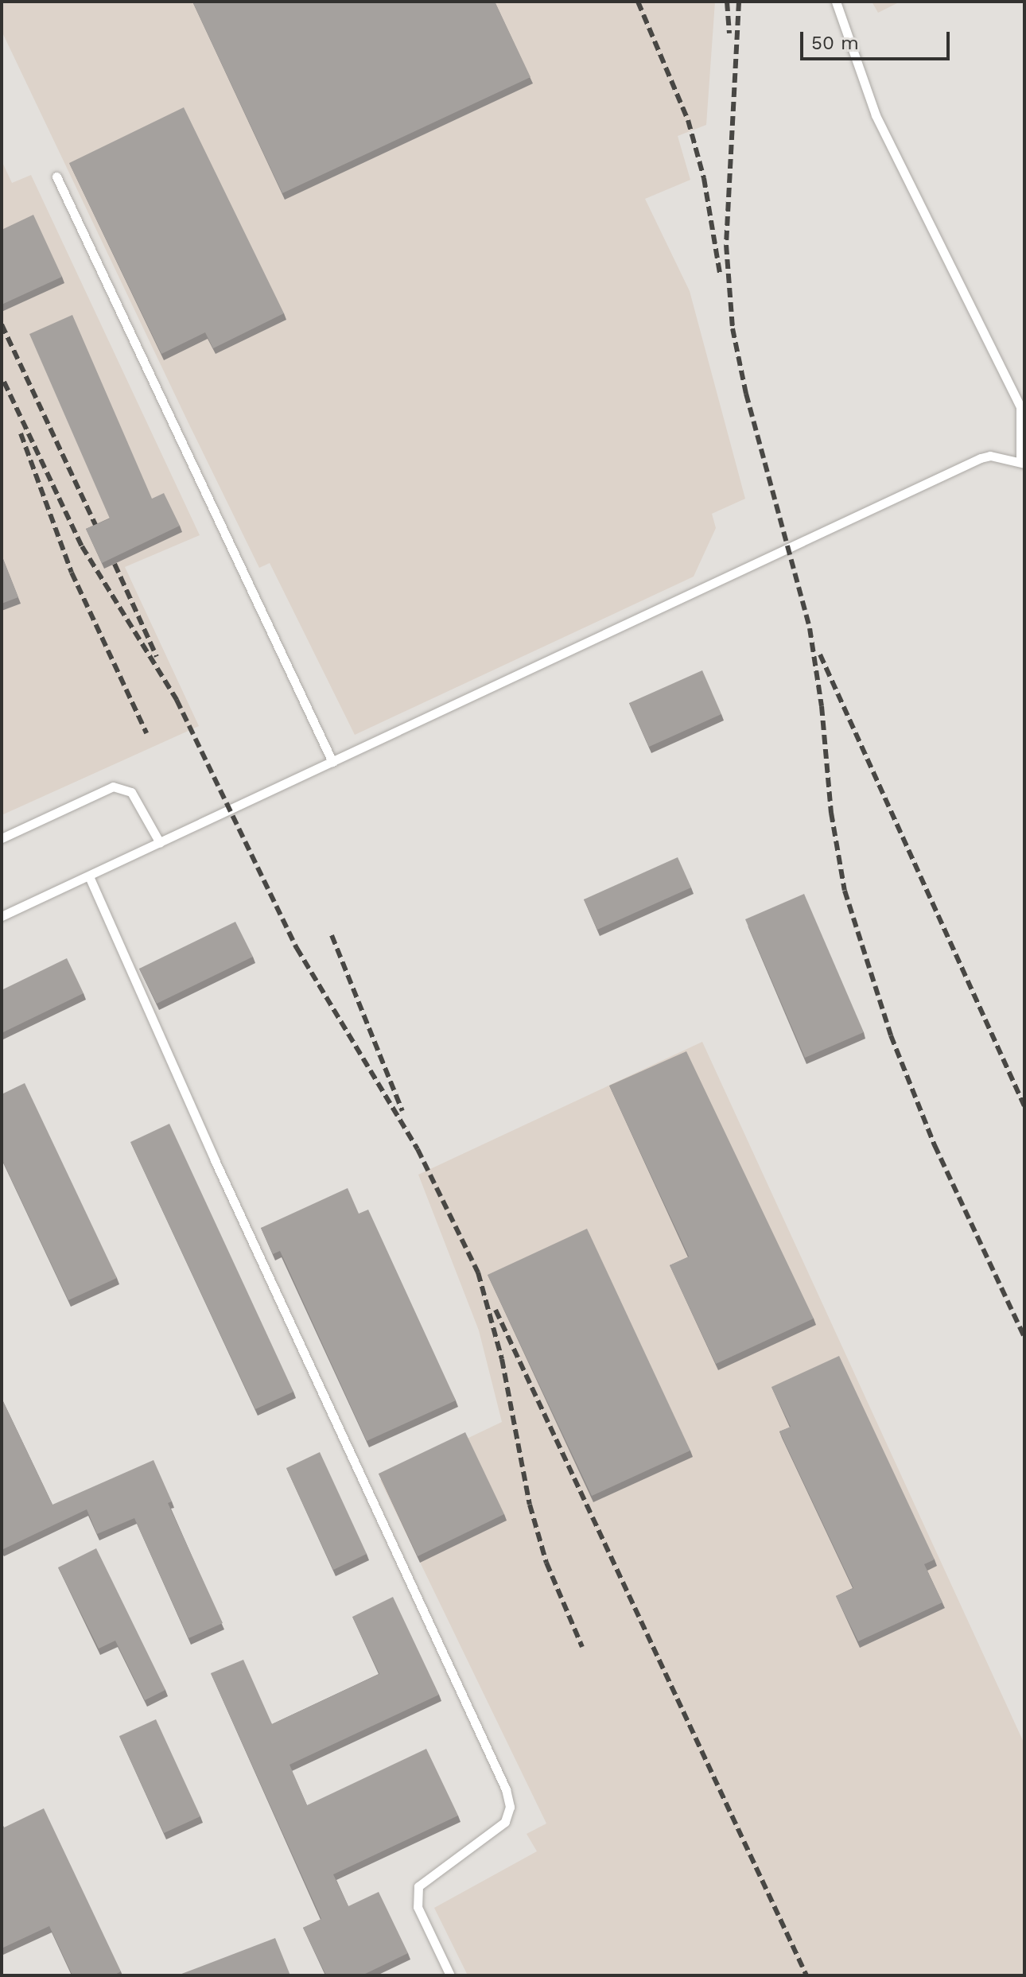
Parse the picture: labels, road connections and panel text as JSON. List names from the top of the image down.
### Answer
{
  "scale_bar": "50 m"
}
